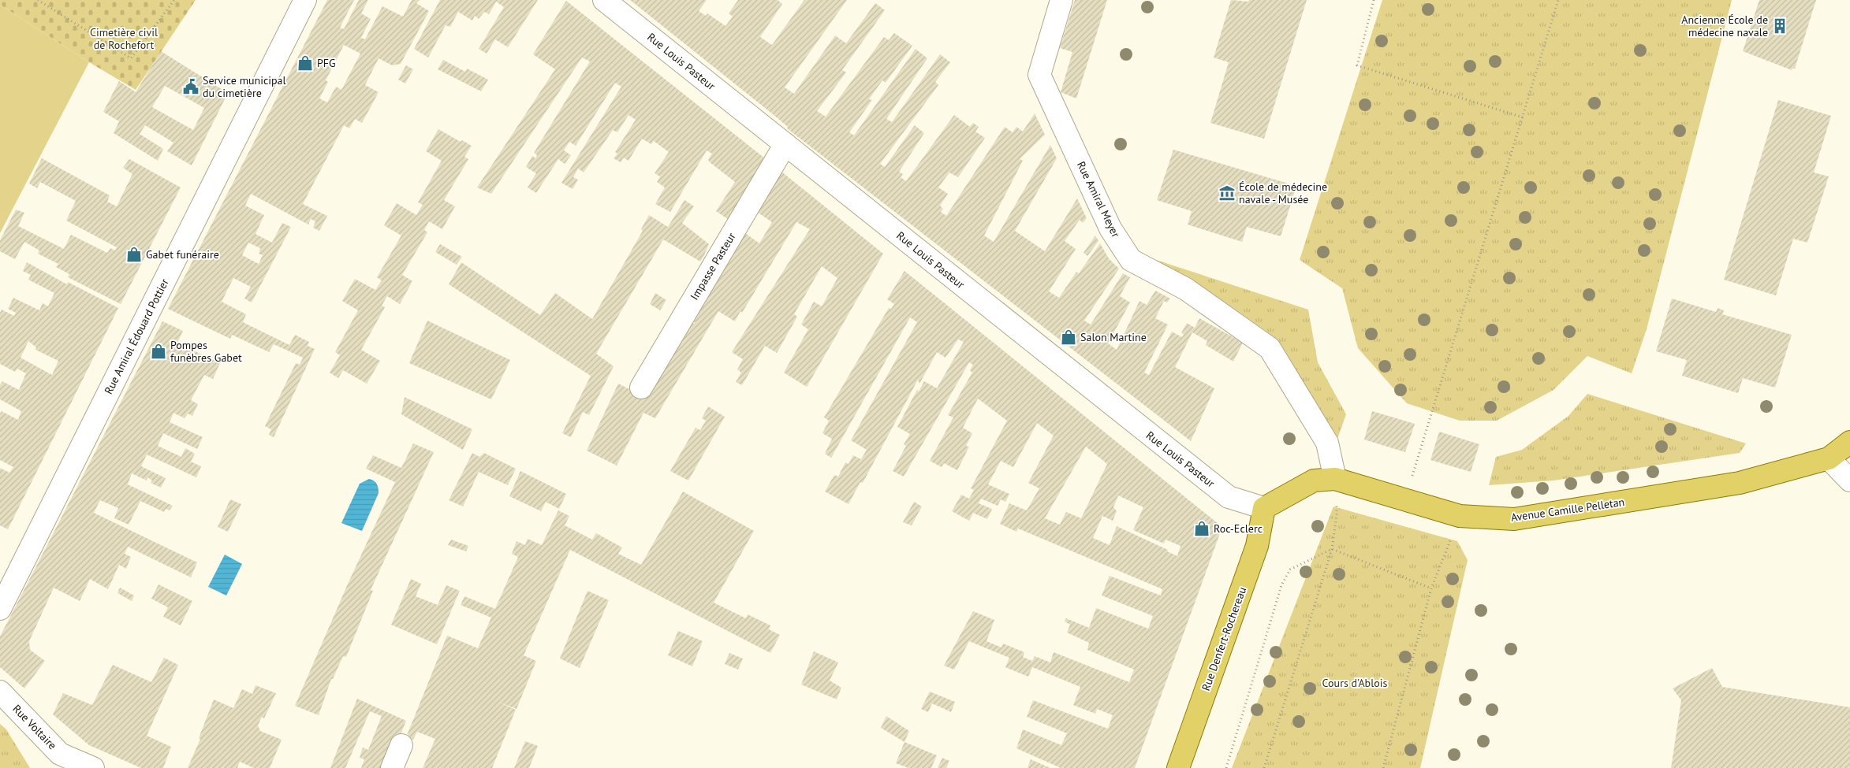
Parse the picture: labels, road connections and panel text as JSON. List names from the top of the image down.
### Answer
{
  "streets": {
    "main road": ["Avenue Camille Pelletan", "Rue Denfert-Rochereau"],
    "street": [
      "Rue Louis Pasteur",
      "Rue Amiral Meyer",
      "Impasse Pasteur",
      "Rue Amiral Édouard Pottier",
      "Rue Voltaire"
    ]
  },
  "crossings": [
    ["Rue Louis Pasteur", "Impasse Pasteur"],
    ["Rue Louis Pasteur", "Avenue Camille Pelletan"],
    ["Rue Louis Pasteur", "Rue Denfert-Rochereau"],
    ["Rue Amiral Meyer", "Avenue Camille Pelletan"],
    ["Avenue Camille Pelletan", "Rue Denfert-Rochereau"]
  ],
  "parks": ["Cimetière civil de Rochefort", "Cours d'Ablois"],
  "places": {
    "building": ["Ancienne École de médecine navale"],
    "shop": [
      "PFG",
      "Gabet funéraire",
      "Salon Martine",
      "Pompes funèbres Gabet",
      "Roc-Eclerc"
    ],
    "public building": ["Service municipal du cimetière"],
    "museum": ["École de médecine navale - Musée"]
  }
}
